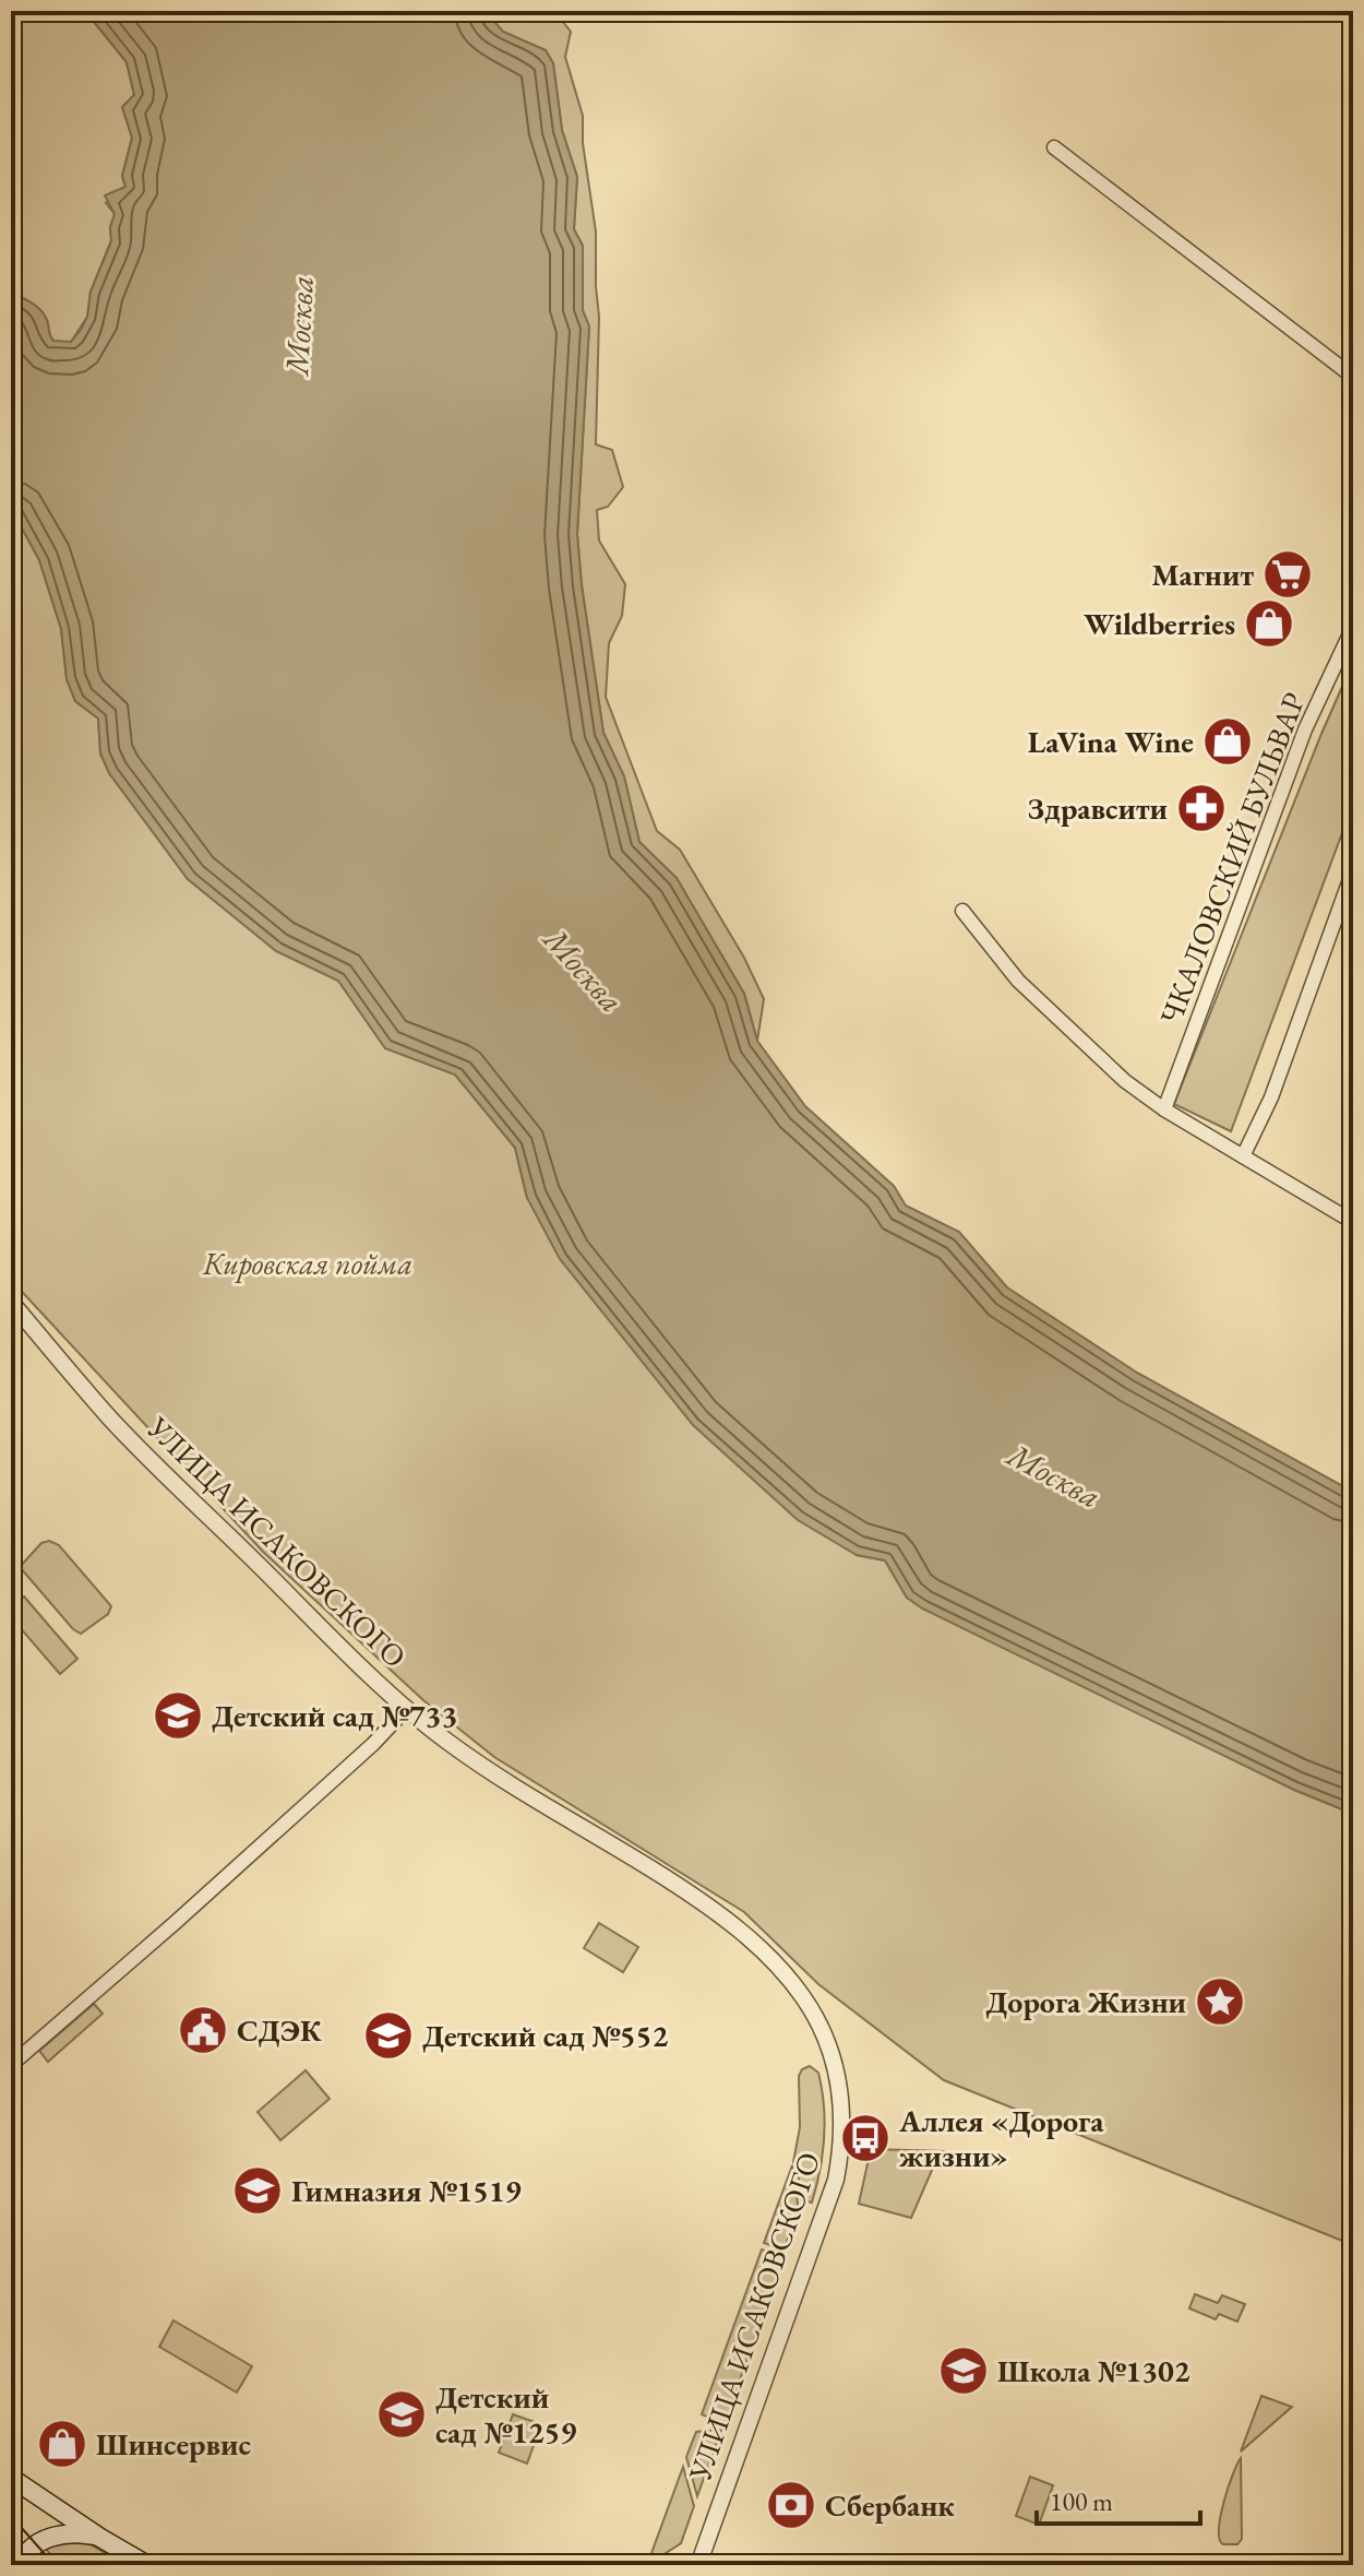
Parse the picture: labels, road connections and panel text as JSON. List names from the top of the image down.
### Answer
{
  "streets": {
    "street": ["ЧКАЛОВСКИЙ БУЛЬВАР", "УЛИЦА ИСАКОВСКОГО"]
  },
  "water": ["Москва"],
  "parks": ["Кировская пойма"],
  "places": {
    "supermarket": ["Магнит"],
    "shop": ["Wildberries", "LaVina Wine", "Шинсервис"],
    "pharmacy": ["Здравсити"],
    "school or university": [
      "Детский сад №733",
      "Детский сад №552",
      "Гимназия №1519",
      "Школа №1302",
      "Детский сад №1259"
    ],
    "place": ["Дорога Жизни"],
    "public building": ["СДЭК"],
    "bus stop": ["Аллея «Дорога жизни»"],
    "bank": ["Сбербанк"]
  },
  "scale_bar": "100 m"
}
